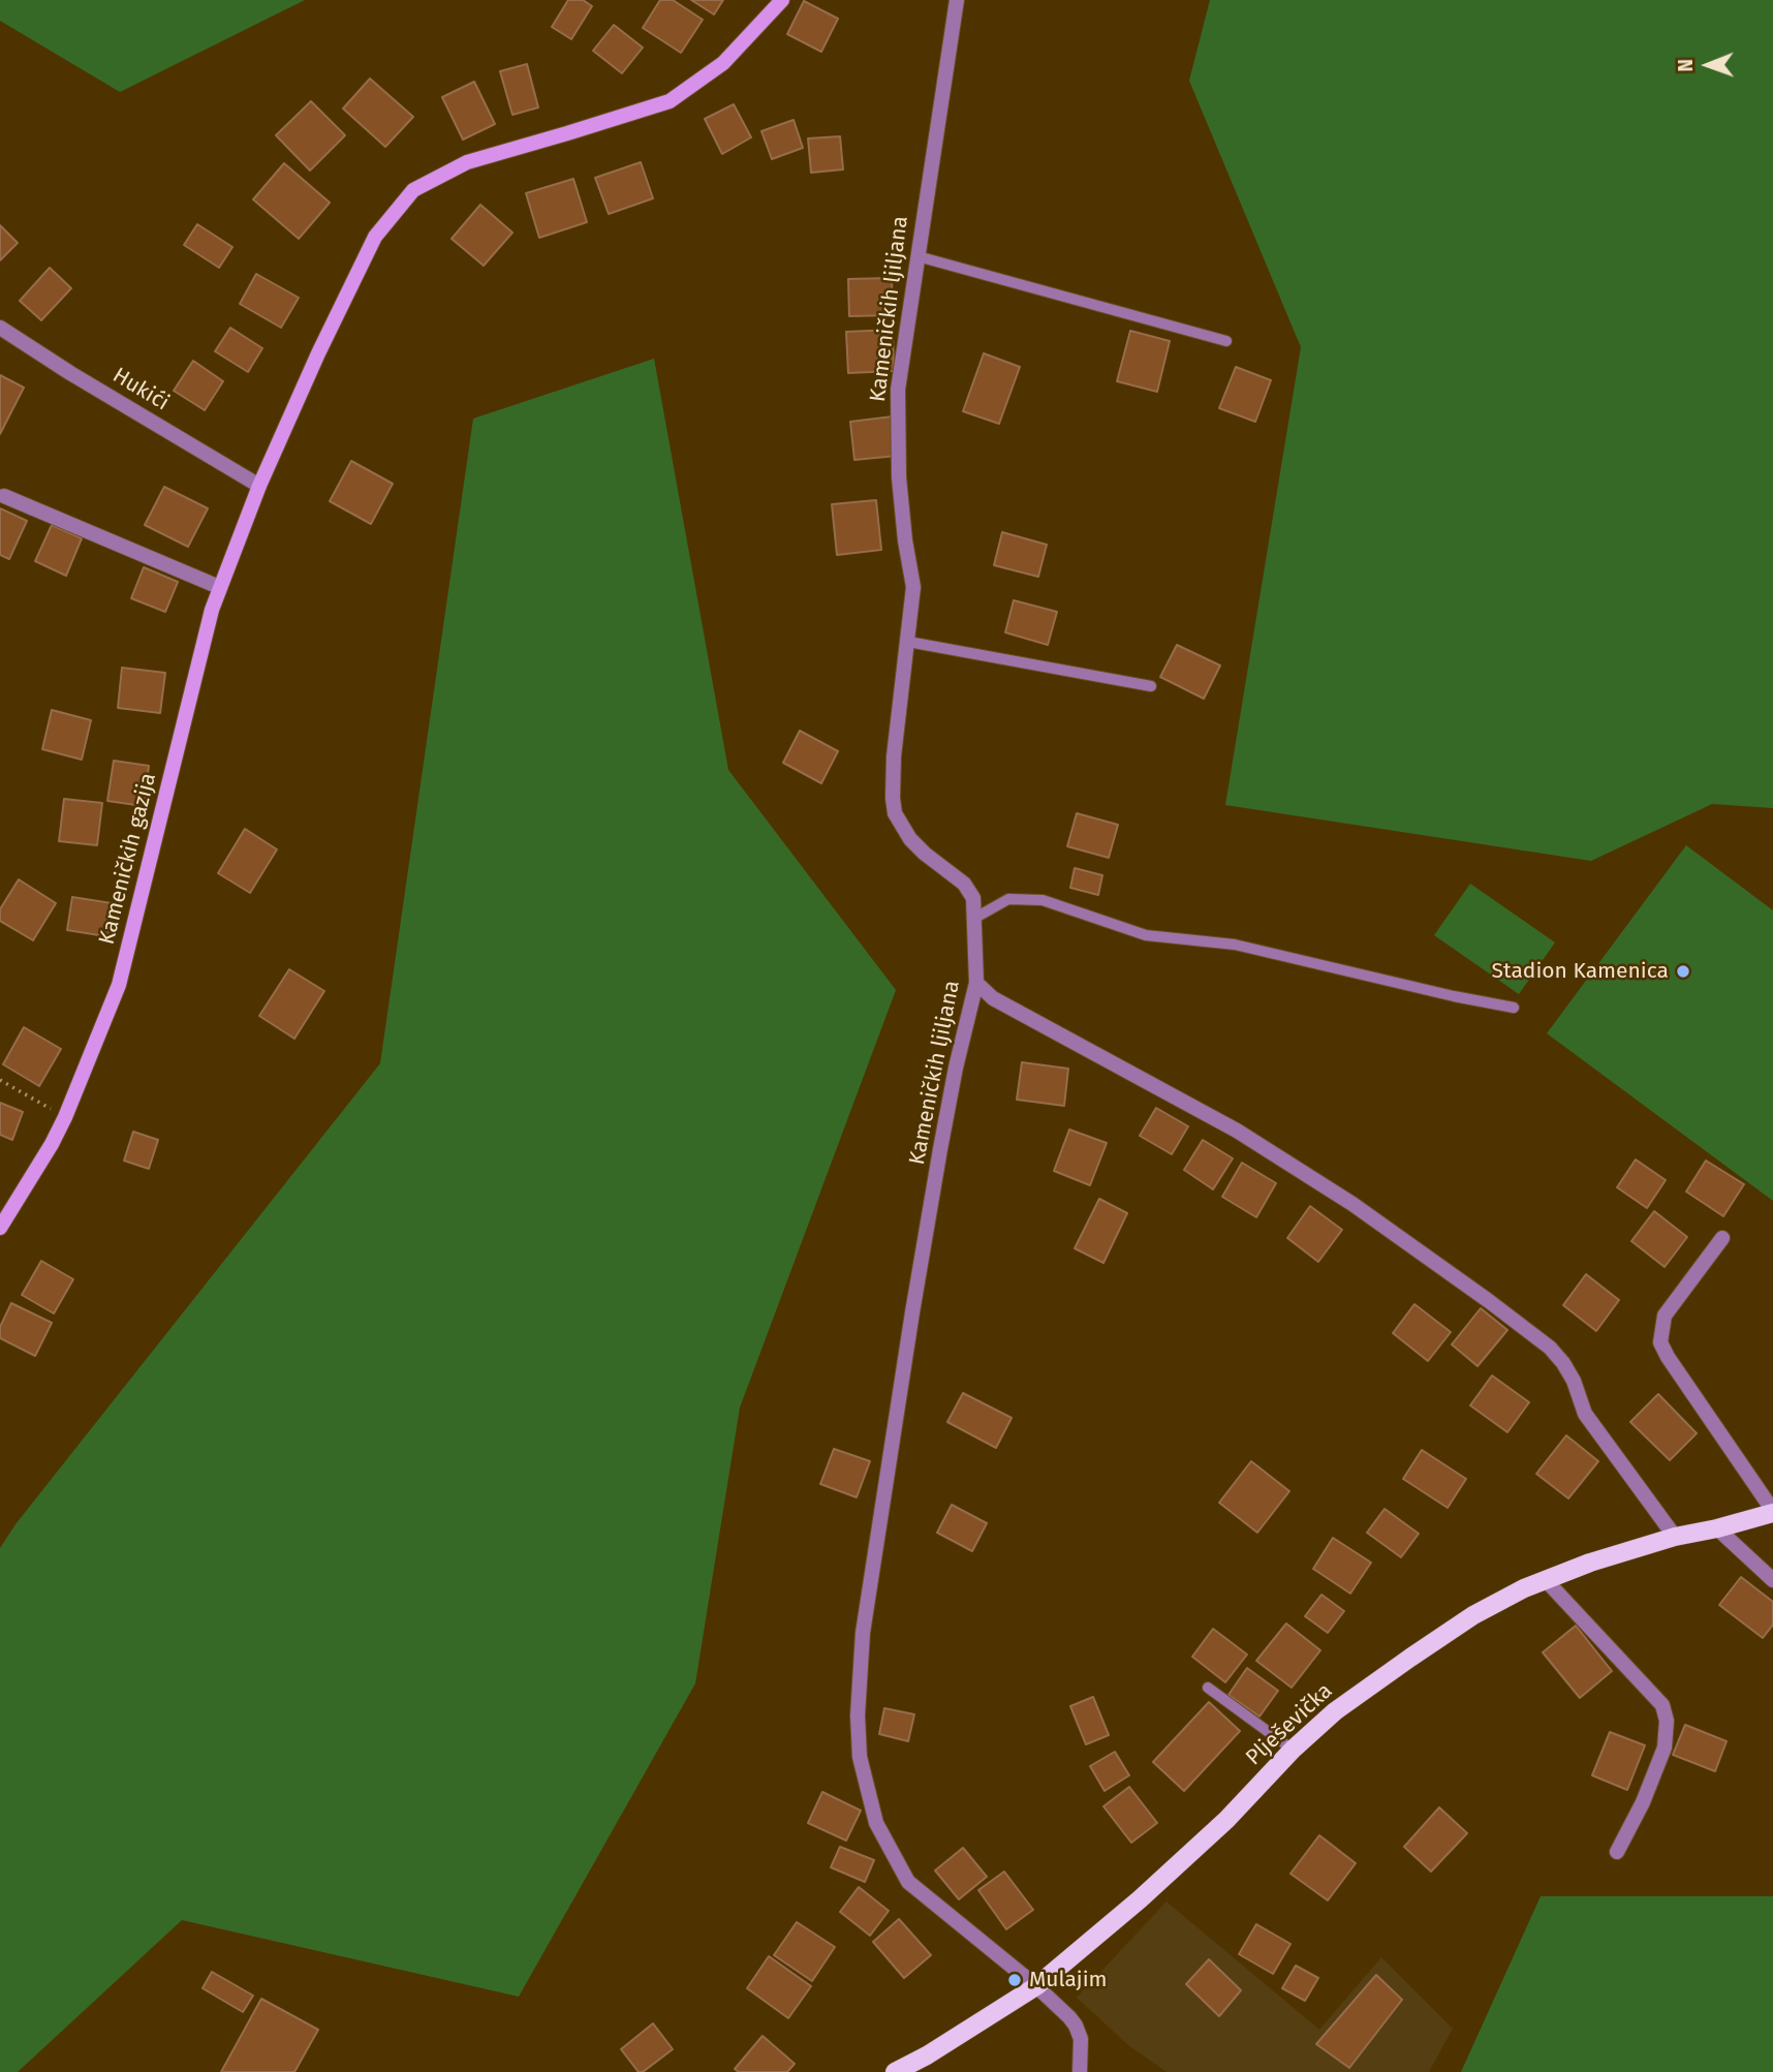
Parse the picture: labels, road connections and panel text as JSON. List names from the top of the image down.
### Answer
{
  "streets": {
    "main road": ["Plješevička"],
    "street": ["Kameničkih ljiljana", "Hukići", "Kameničkih gazija"]
  },
  "crossings": [
    ["Kameničkih ljiljana", "Plješevička"],
    ["Hukići", "Kameničkih gazija"]
  ],
  "places": ["Stadion Kamenica", "Mulajim"],
  "north": "left"
}
